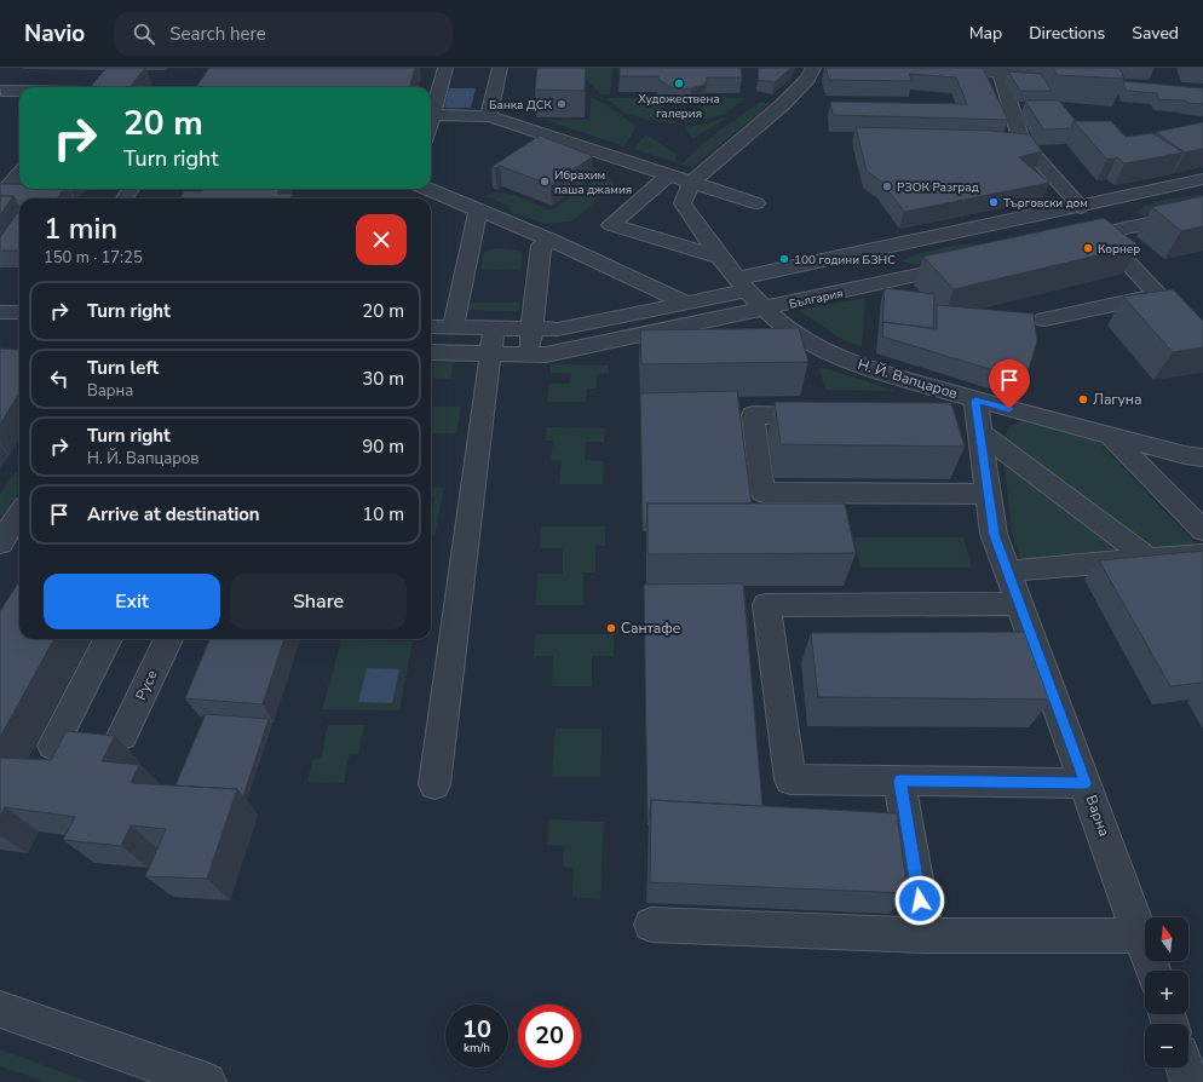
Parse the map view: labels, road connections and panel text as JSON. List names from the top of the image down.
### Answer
{
  "streets": {
    "street": [
      "България",
      "Н. Й. Вапцаров",
      "Русе",
      "Варна"
    ]
  },
  "crossings": [
    ["България", "Н. Й. Вапцаров"],
    ["Н. Й. Вапцаров", "Варна"]
  ],
  "places": [
    "Художествена галерия",
    "Банка ДСК",
    "Ибрахим паша джамия",
    "РЗОК Разград",
    "Търговски дом",
    "Корнер",
    "100 години БЗНС",
    "Лагуна",
    "Сантафе"
  ],
  "north": "top",
  "page": {
    "header": "Navio",
    "search": "Search here",
    "nav": ["Map", "Directions", "Saved"],
    "turn": ["20 m", "Turn right"],
    "heading": ["1 min", "150 m · 17:25"],
    "list": [
      {
        "name": "Turn right",
        "value": "20 m"
      },
      {
        "name": "Turn left",
        "note": "Варна",
        "value": "30 m"
      },
      {
        "name": "Turn right",
        "note": "Н. Й. Вапцаров",
        "value": "90 m"
      },
      {
        "name": "Arrive at destination",
        "value": "10 m"
      }
    ],
    "buttons": ["Exit", "Share"],
    "map_buttons": ["+", "−"],
    "speed": "10 km/h",
    "limit": "20"
  }
}
